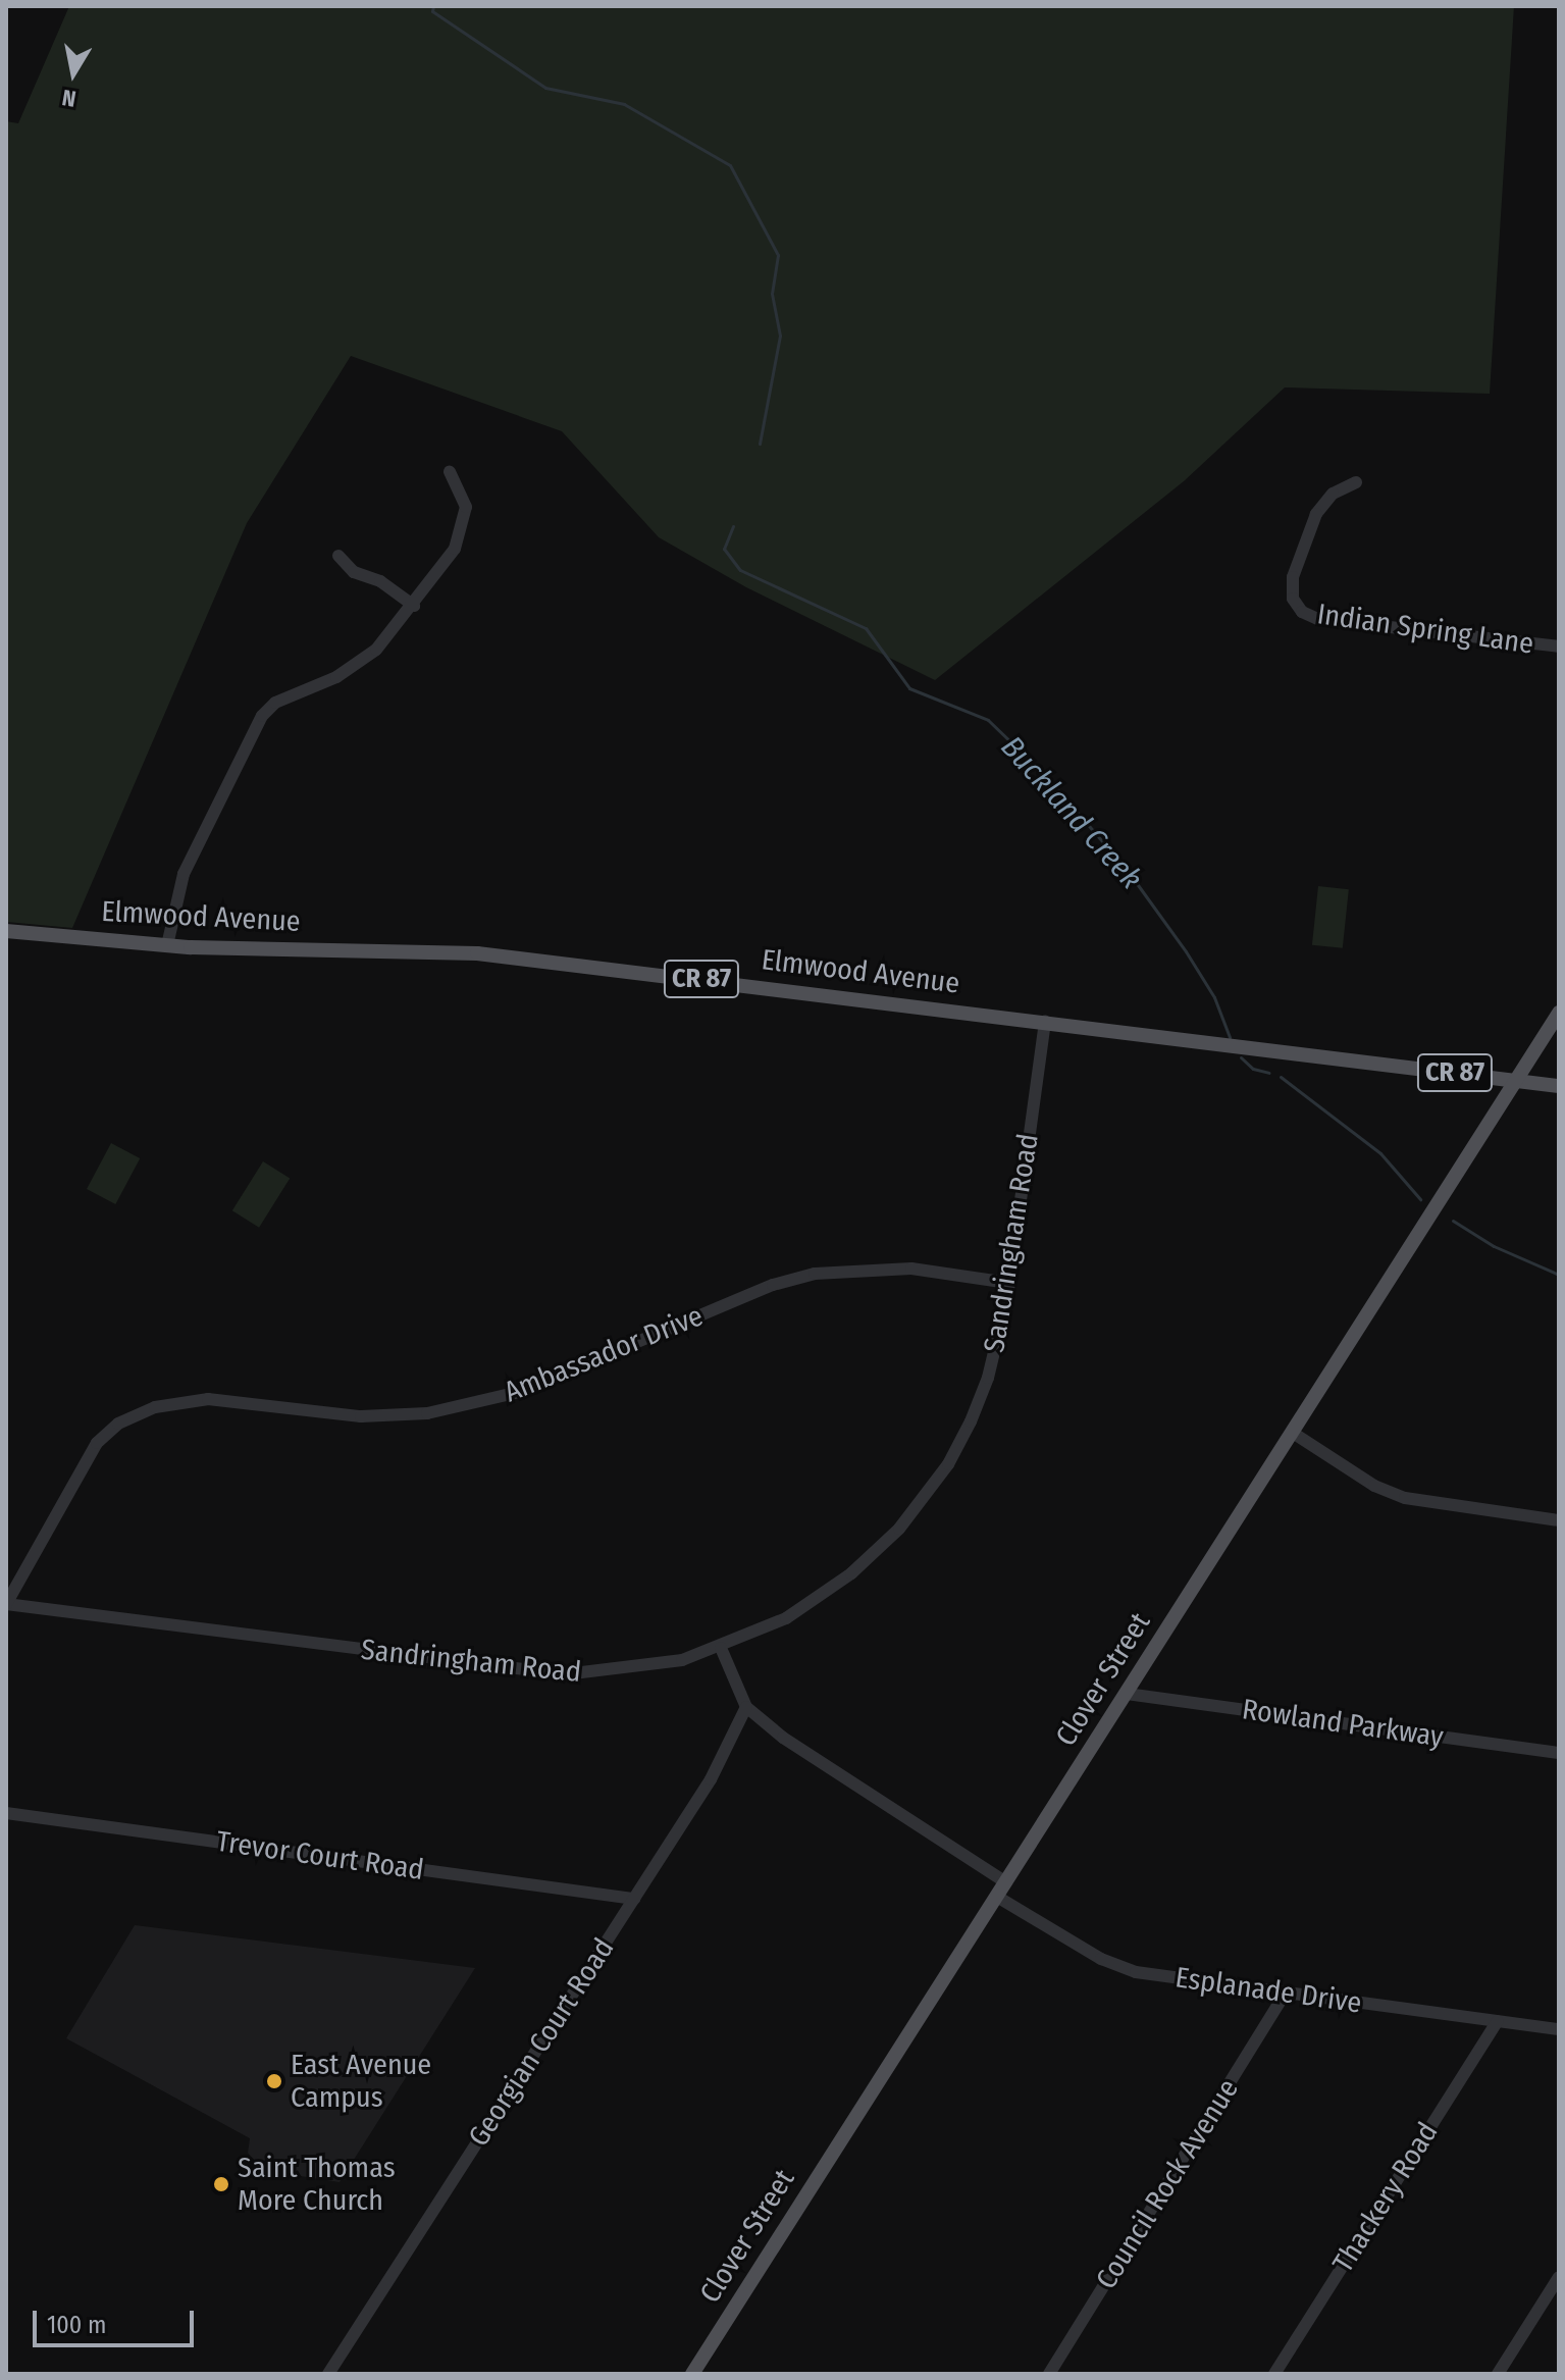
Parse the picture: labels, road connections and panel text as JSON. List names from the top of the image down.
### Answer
{
  "streets": {
    "main road": ["Elmwood Avenue", "CR 87", "Clover Street"],
    "street": [
      "Indian Spring Lane",
      "Sandringham Road",
      "Ambassador Drive",
      "Rowland Parkway",
      "Trevor Court Road",
      "Esplanade Drive",
      "Georgian Court Road",
      "Council Rock Avenue",
      "Thackery Road"
    ]
  },
  "crossings": [
    ["Elmwood Avenue", "Sandringham Road"],
    ["Elmwood Avenue", "Clover Street"],
    ["Sandringham Road", "Ambassador Drive"],
    ["Clover Street", "Rowland Parkway"],
    ["Clover Street", "Esplanade Drive"],
    ["Trevor Court Road", "Georgian Court Road"],
    ["Esplanade Drive", "Council Rock Avenue"],
    ["Esplanade Drive", "Thackery Road"]
  ],
  "water": ["Buckland Creek"],
  "places": ["East Avenue Campus", "Saint Thomas More Church"],
  "scale_bar": "100 m",
  "north": "bottom"
}
